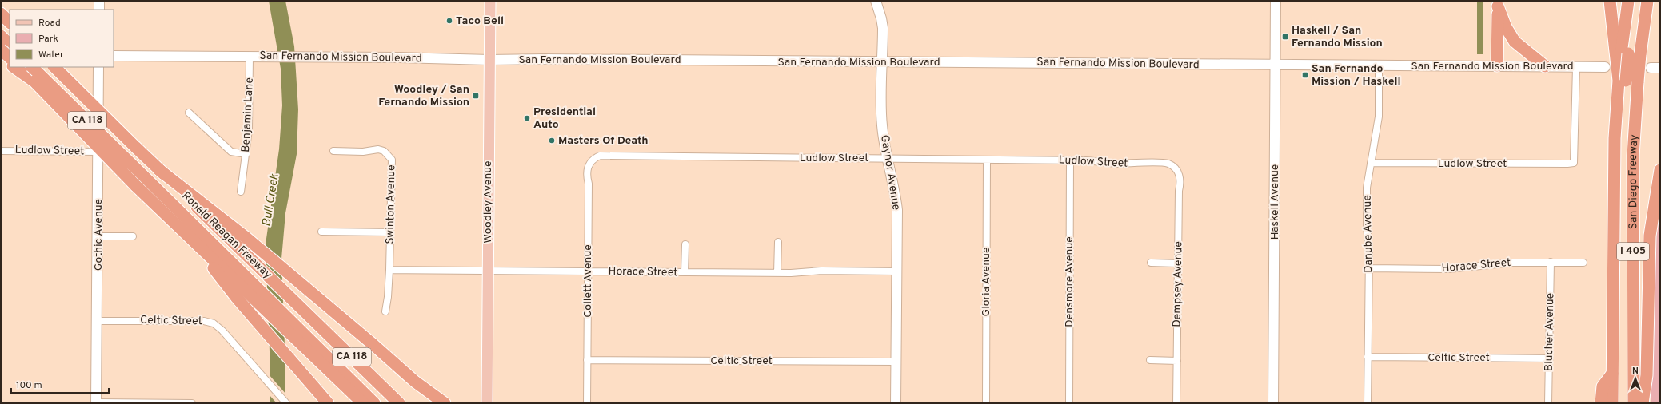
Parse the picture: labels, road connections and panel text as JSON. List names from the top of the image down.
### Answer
{
  "streets": {
    "highway": [
      "CA 118",
      "San Diego Freeway",
      "Ronald Reagan Freeway",
      "I 405"
    ],
    "main road": [
      "San Fernando Mission Boulevard",
      "Gaynor Avenue",
      "Woodley Avenue",
      "Haskell Avenue",
      "Gothic Avenue"
    ],
    "street": [
      "Benjamin Lane",
      "Ludlow Street",
      "Swinton Avenue",
      "Danube Avenue",
      "Horace Street",
      "Collett Avenue",
      "Gloria Avenue",
      "Densmore Avenue",
      "Dempsey Avenue",
      "Celtic Street",
      "Blucher Avenue"
    ]
  },
  "crossings": [
    ["San Fernando Mission Boulevard", "Benjamin Lane"],
    ["San Fernando Mission Boulevard", "Ludlow Street"],
    ["San Fernando Mission Boulevard", "Gaynor Avenue"],
    ["San Fernando Mission Boulevard", "Woodley Avenue"],
    ["San Fernando Mission Boulevard", "Haskell Avenue"],
    ["San Fernando Mission Boulevard", "Danube Avenue"],
    ["Ludlow Street", "Gaynor Avenue"],
    ["Ludlow Street", "Danube Avenue"],
    ["Ludlow Street", "Gothic Avenue"],
    ["Ludlow Street", "Collett Avenue"],
    ["Ludlow Street", "Gloria Avenue"],
    ["Ludlow Street", "Densmore Avenue"],
    ["Ludlow Street", "Dempsey Avenue"],
    ["Gaynor Avenue", "Horace Street"],
    ["Gaynor Avenue", "Celtic Street"],
    ["Woodley Avenue", "Horace Street"],
    ["Swinton Avenue", "Horace Street"],
    ["Danube Avenue", "Horace Street"],
    ["Danube Avenue", "Celtic Street"],
    ["Gothic Avenue", "Celtic Street"],
    ["Horace Street", "Collett Avenue"],
    ["Horace Street", "Blucher Avenue"],
    ["Collett Avenue", "Celtic Street"],
    ["Celtic Street", "Blucher Avenue"]
  ],
  "water": ["Bull Creek"],
  "places": {
    "other": ["Taco Bell", "Presidential Auto", "Masters Of Death"],
    "transit": ["Haskell / San Fernando Mission", "San Fernando Mission / Haskell", "Woodley / San Fernando Mission"]
  },
  "legend": ["Road", "Park", "Water"],
  "scale_bar": "100 m",
  "north": "top"
}
